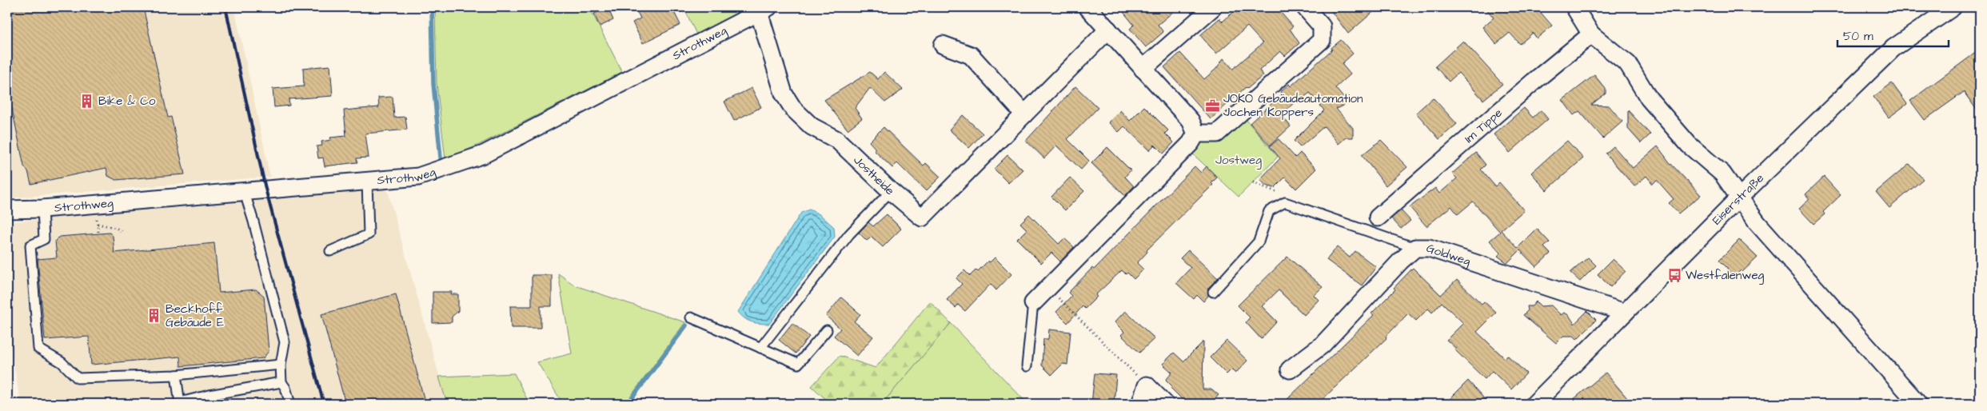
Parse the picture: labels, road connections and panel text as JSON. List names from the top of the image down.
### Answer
{
  "streets": {
    "street": [
      "Strothweg",
      "Im Tippe",
      "Jostheide",
      "Eiserstraße",
      "Goldweg"
    ]
  },
  "crossings": [
    ["Strothweg", "Jostheide"],
    ["Eiserstraße", "Goldweg"]
  ],
  "parks": ["Jostweg"],
  "places": {
    "building": ["Bike & Co", "Beckhoff Gebäude E"],
    "office": ["JOKO Gebäudeautomation Jochen Koppers"],
    "bus stop": ["Westfalenweg"]
  },
  "scale_bar": "50 m"
}
